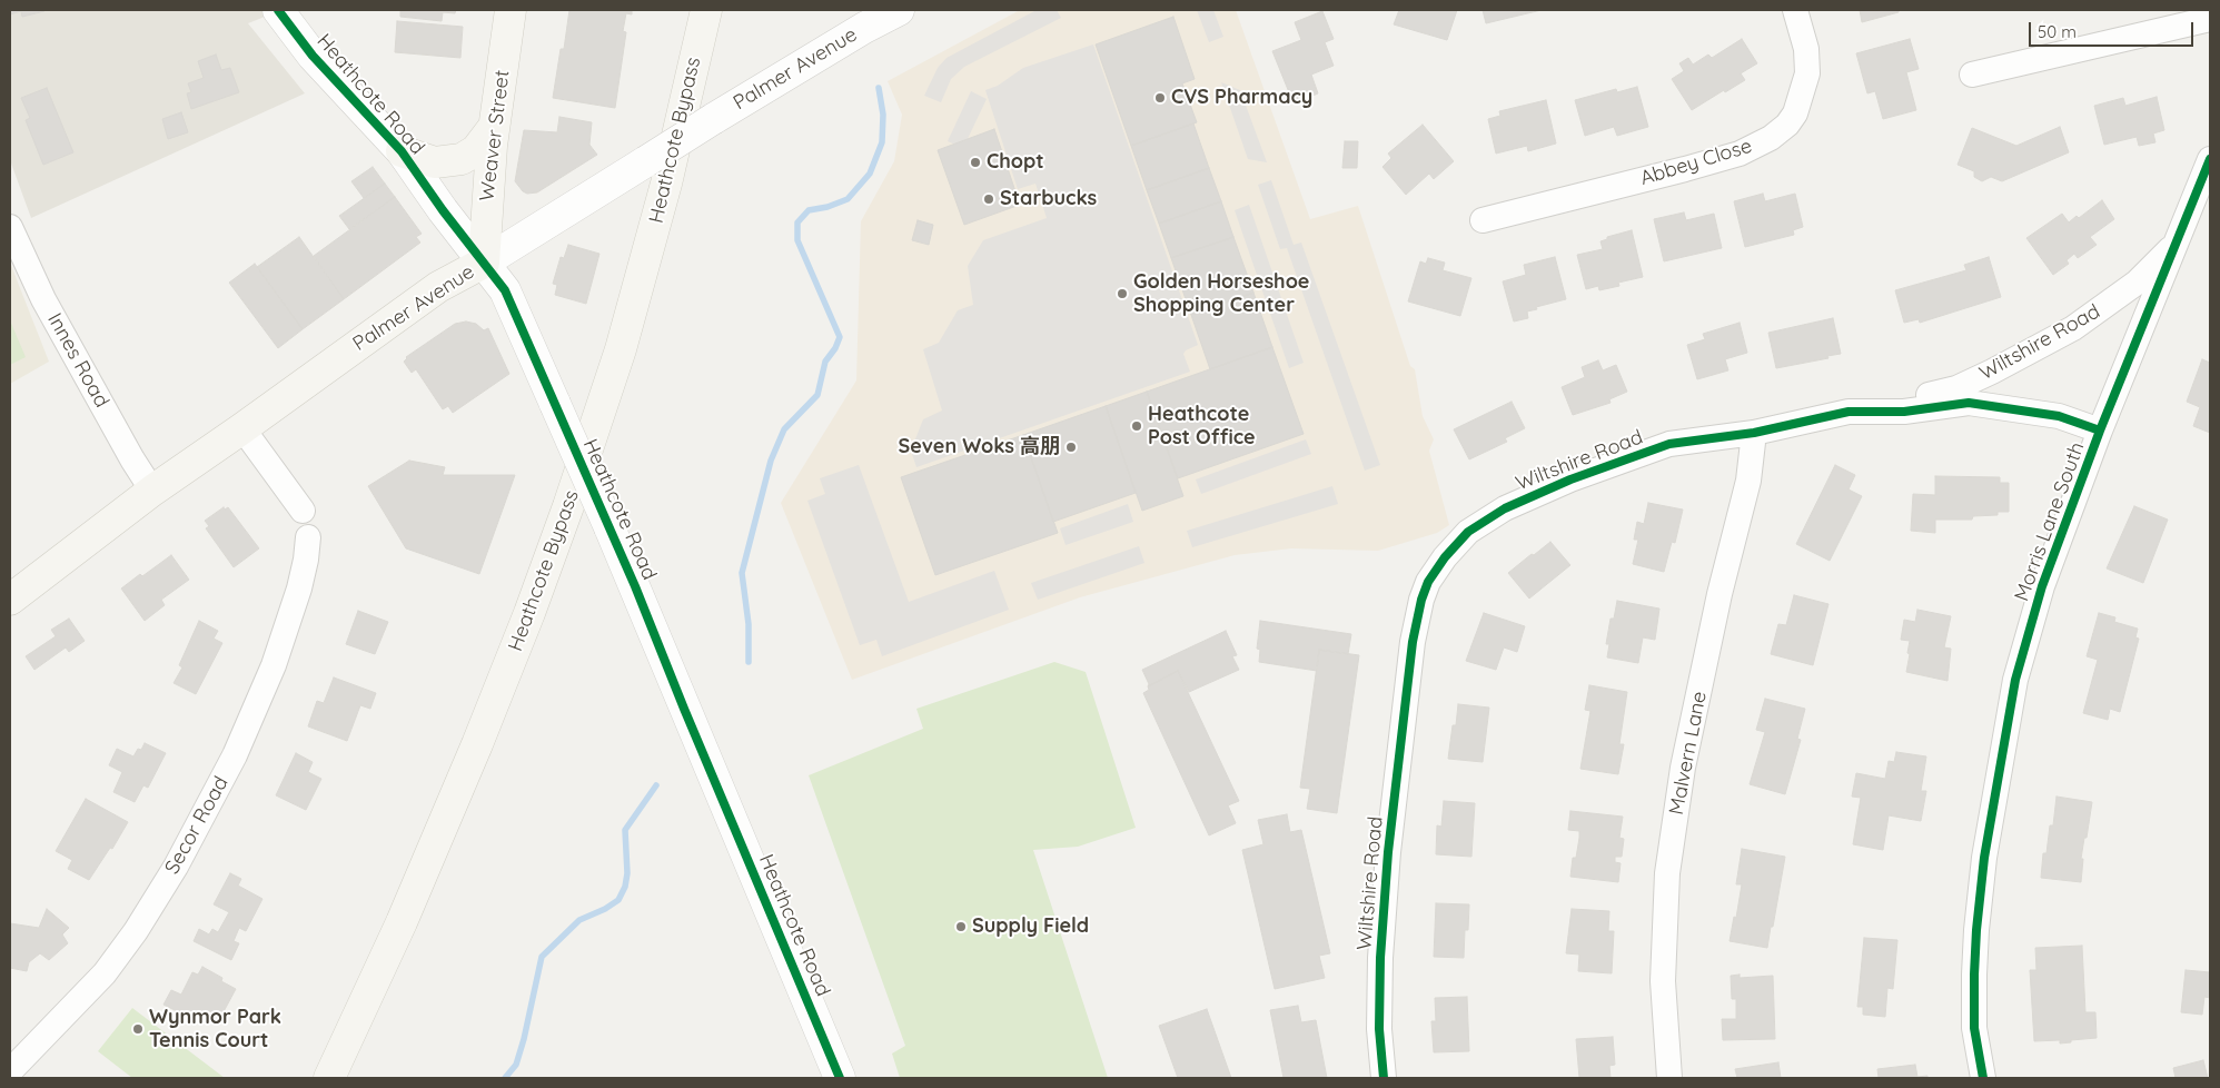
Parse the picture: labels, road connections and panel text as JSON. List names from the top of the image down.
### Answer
{
  "streets": {
    "main road": ["Palmer Avenue", "Weaver Street", "Heathcote Bypass"],
    "street": [
      "Heathcote Road",
      "Abbey Close",
      "Wiltshire Road",
      "Innes Road",
      "Morris Lane South",
      "Malvern Lane",
      "Secor Road"
    ]
  },
  "crossings": [
    ["Palmer Avenue", "Heathcote Road"],
    ["Palmer Avenue", "Weaver Street"],
    ["Palmer Avenue", "Innes Road"],
    ["Heathcote Road", "Weaver Street"],
    ["Wiltshire Road", "Morris Lane South"],
    ["Wiltshire Road", "Malvern Lane"]
  ],
  "places": [
    "CVS Pharmacy",
    "Chopt",
    "Starbucks",
    "Golden Horseshoe Shopping Center",
    "Heathcote Post Office",
    "Seven Woks 高朋",
    "Supply Field",
    "Wynmor Park Tennis Court"
  ],
  "scale_bar": "50 m"
}
